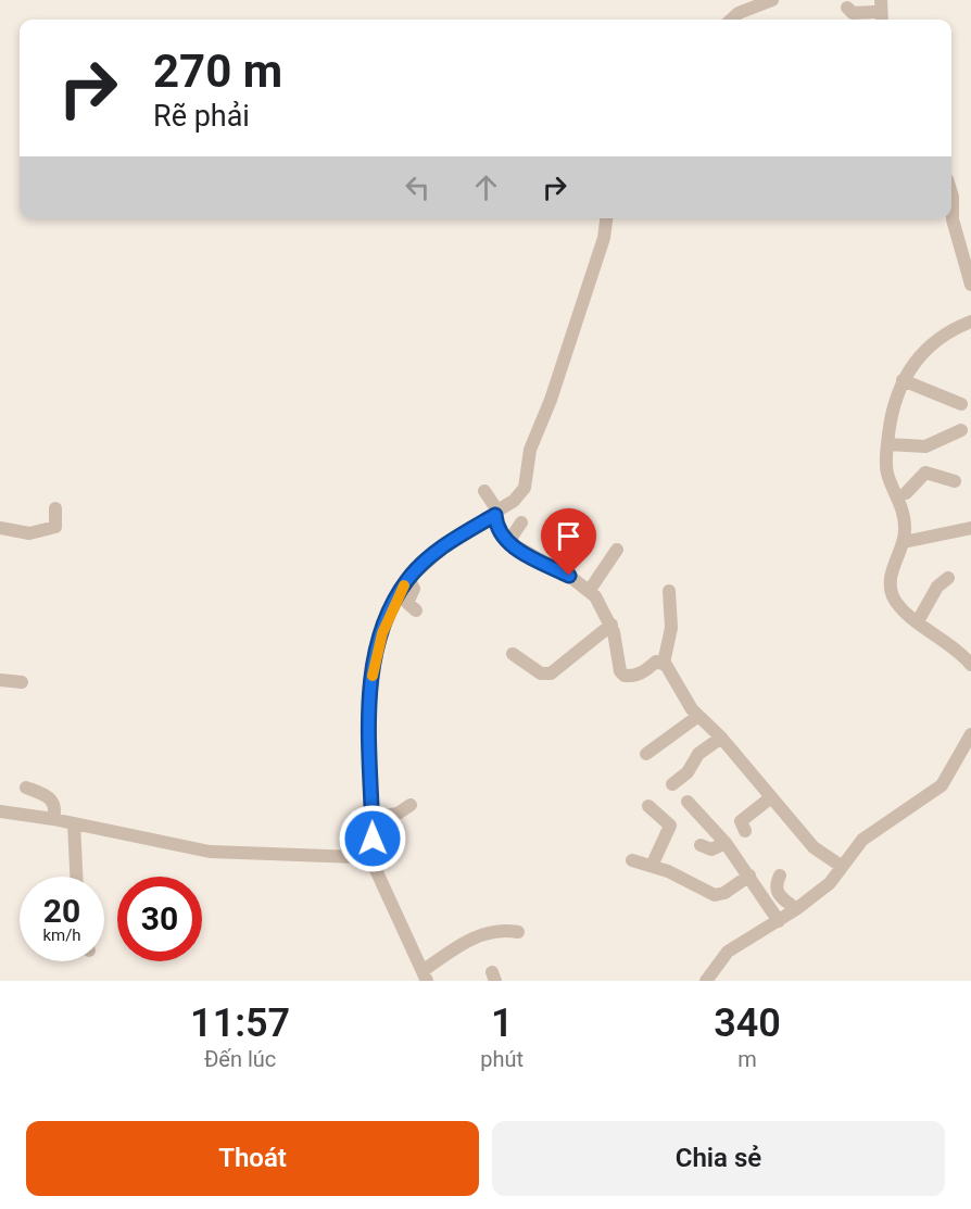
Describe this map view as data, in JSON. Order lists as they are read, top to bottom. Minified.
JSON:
{"page":{"turn":["270 m","Rẽ phải"],"speed":"20 km/h","limit":"30","eta":["11:57","Đến lúc","1","phút","340","m"],"buttons":["Thoát","Chia sẻ"]}}
